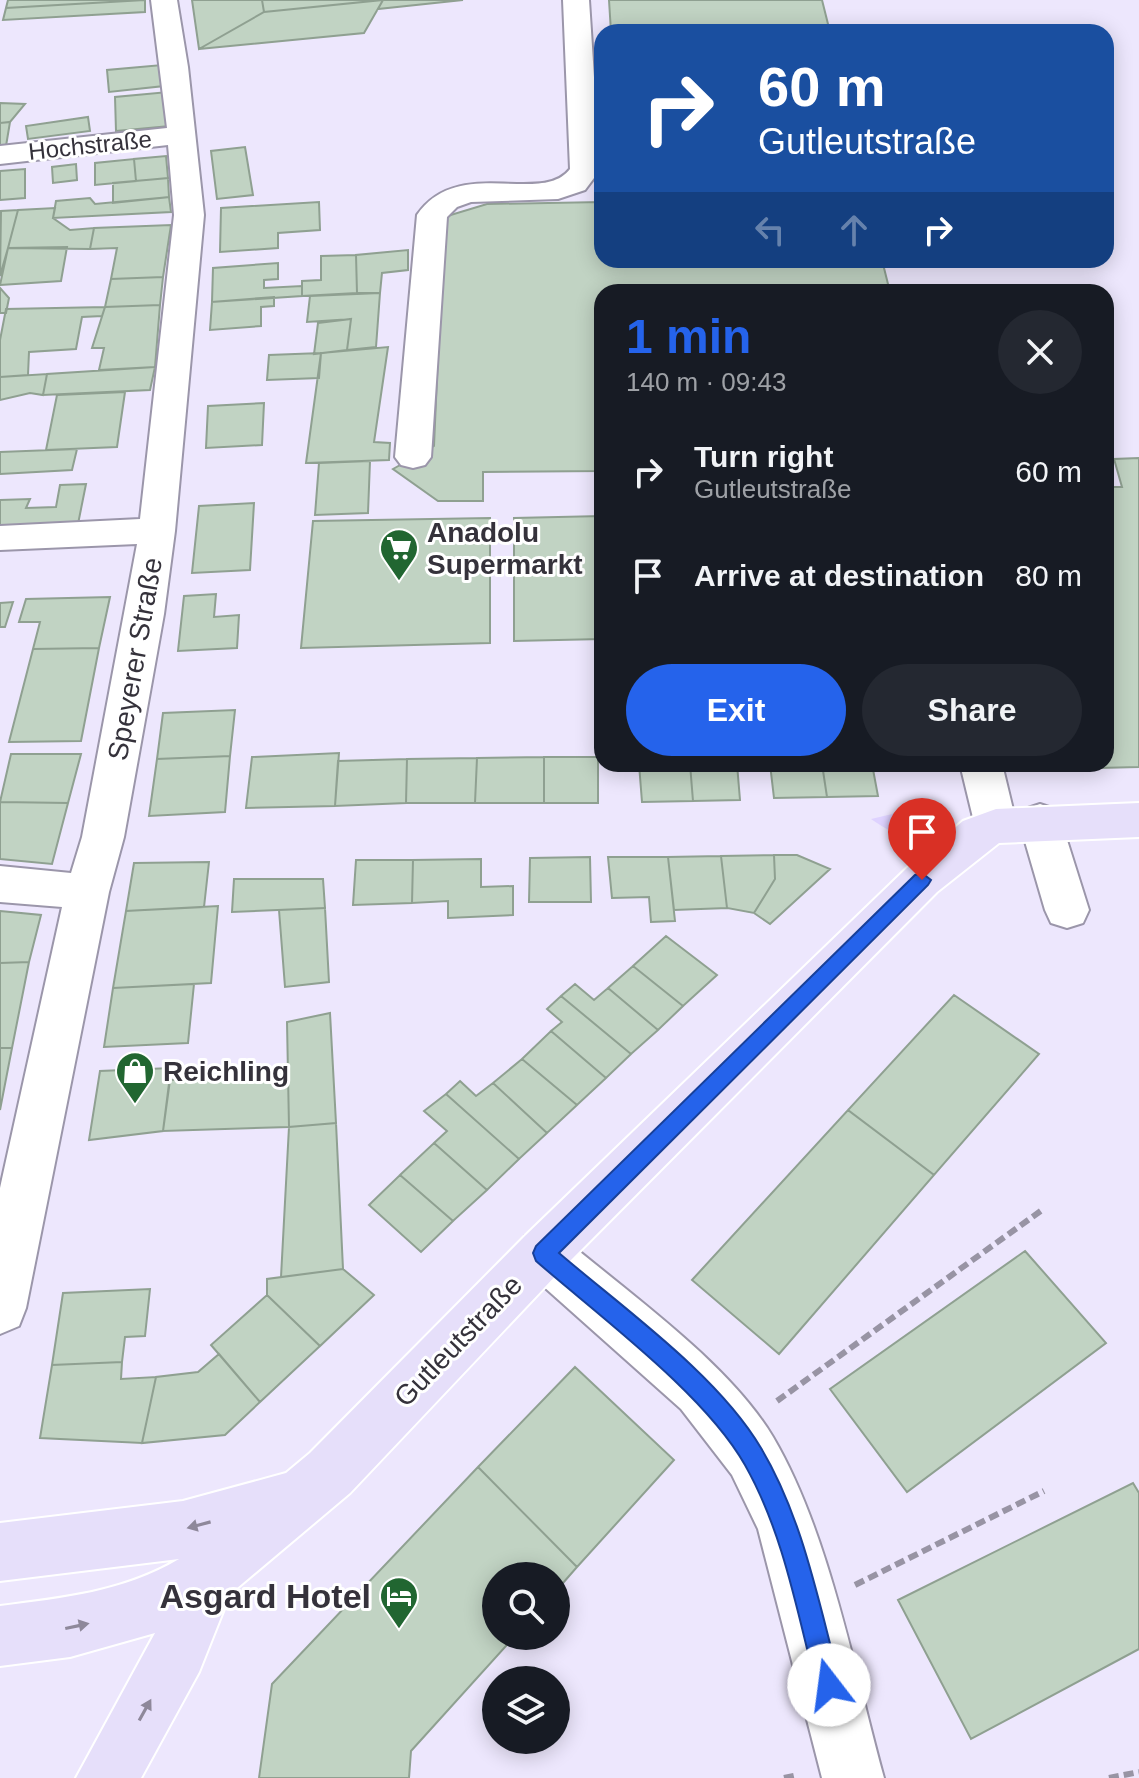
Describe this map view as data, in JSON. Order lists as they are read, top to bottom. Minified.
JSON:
{"streets":{"main road":["Gutleutstraße"],"street":["Hochstraße","Speyerer Straße"]},"crossings":[["Hochstraße","Speyerer Straße"]],"places":{"supermarket":["Anadolu Supermarkt"],"shop":["Reichling"],"hotel":["Asgard Hotel"]},"page":{"turn":["60 m","Gutleutstraße"],"heading":["1 min","140 m · 09:43"],"list":[{"name":"Turn right","note":"Gutleutstraße","value":"60 m"},{"name":"Arrive at destination","value":"80 m"}],"buttons":["Exit","Share"]}}
